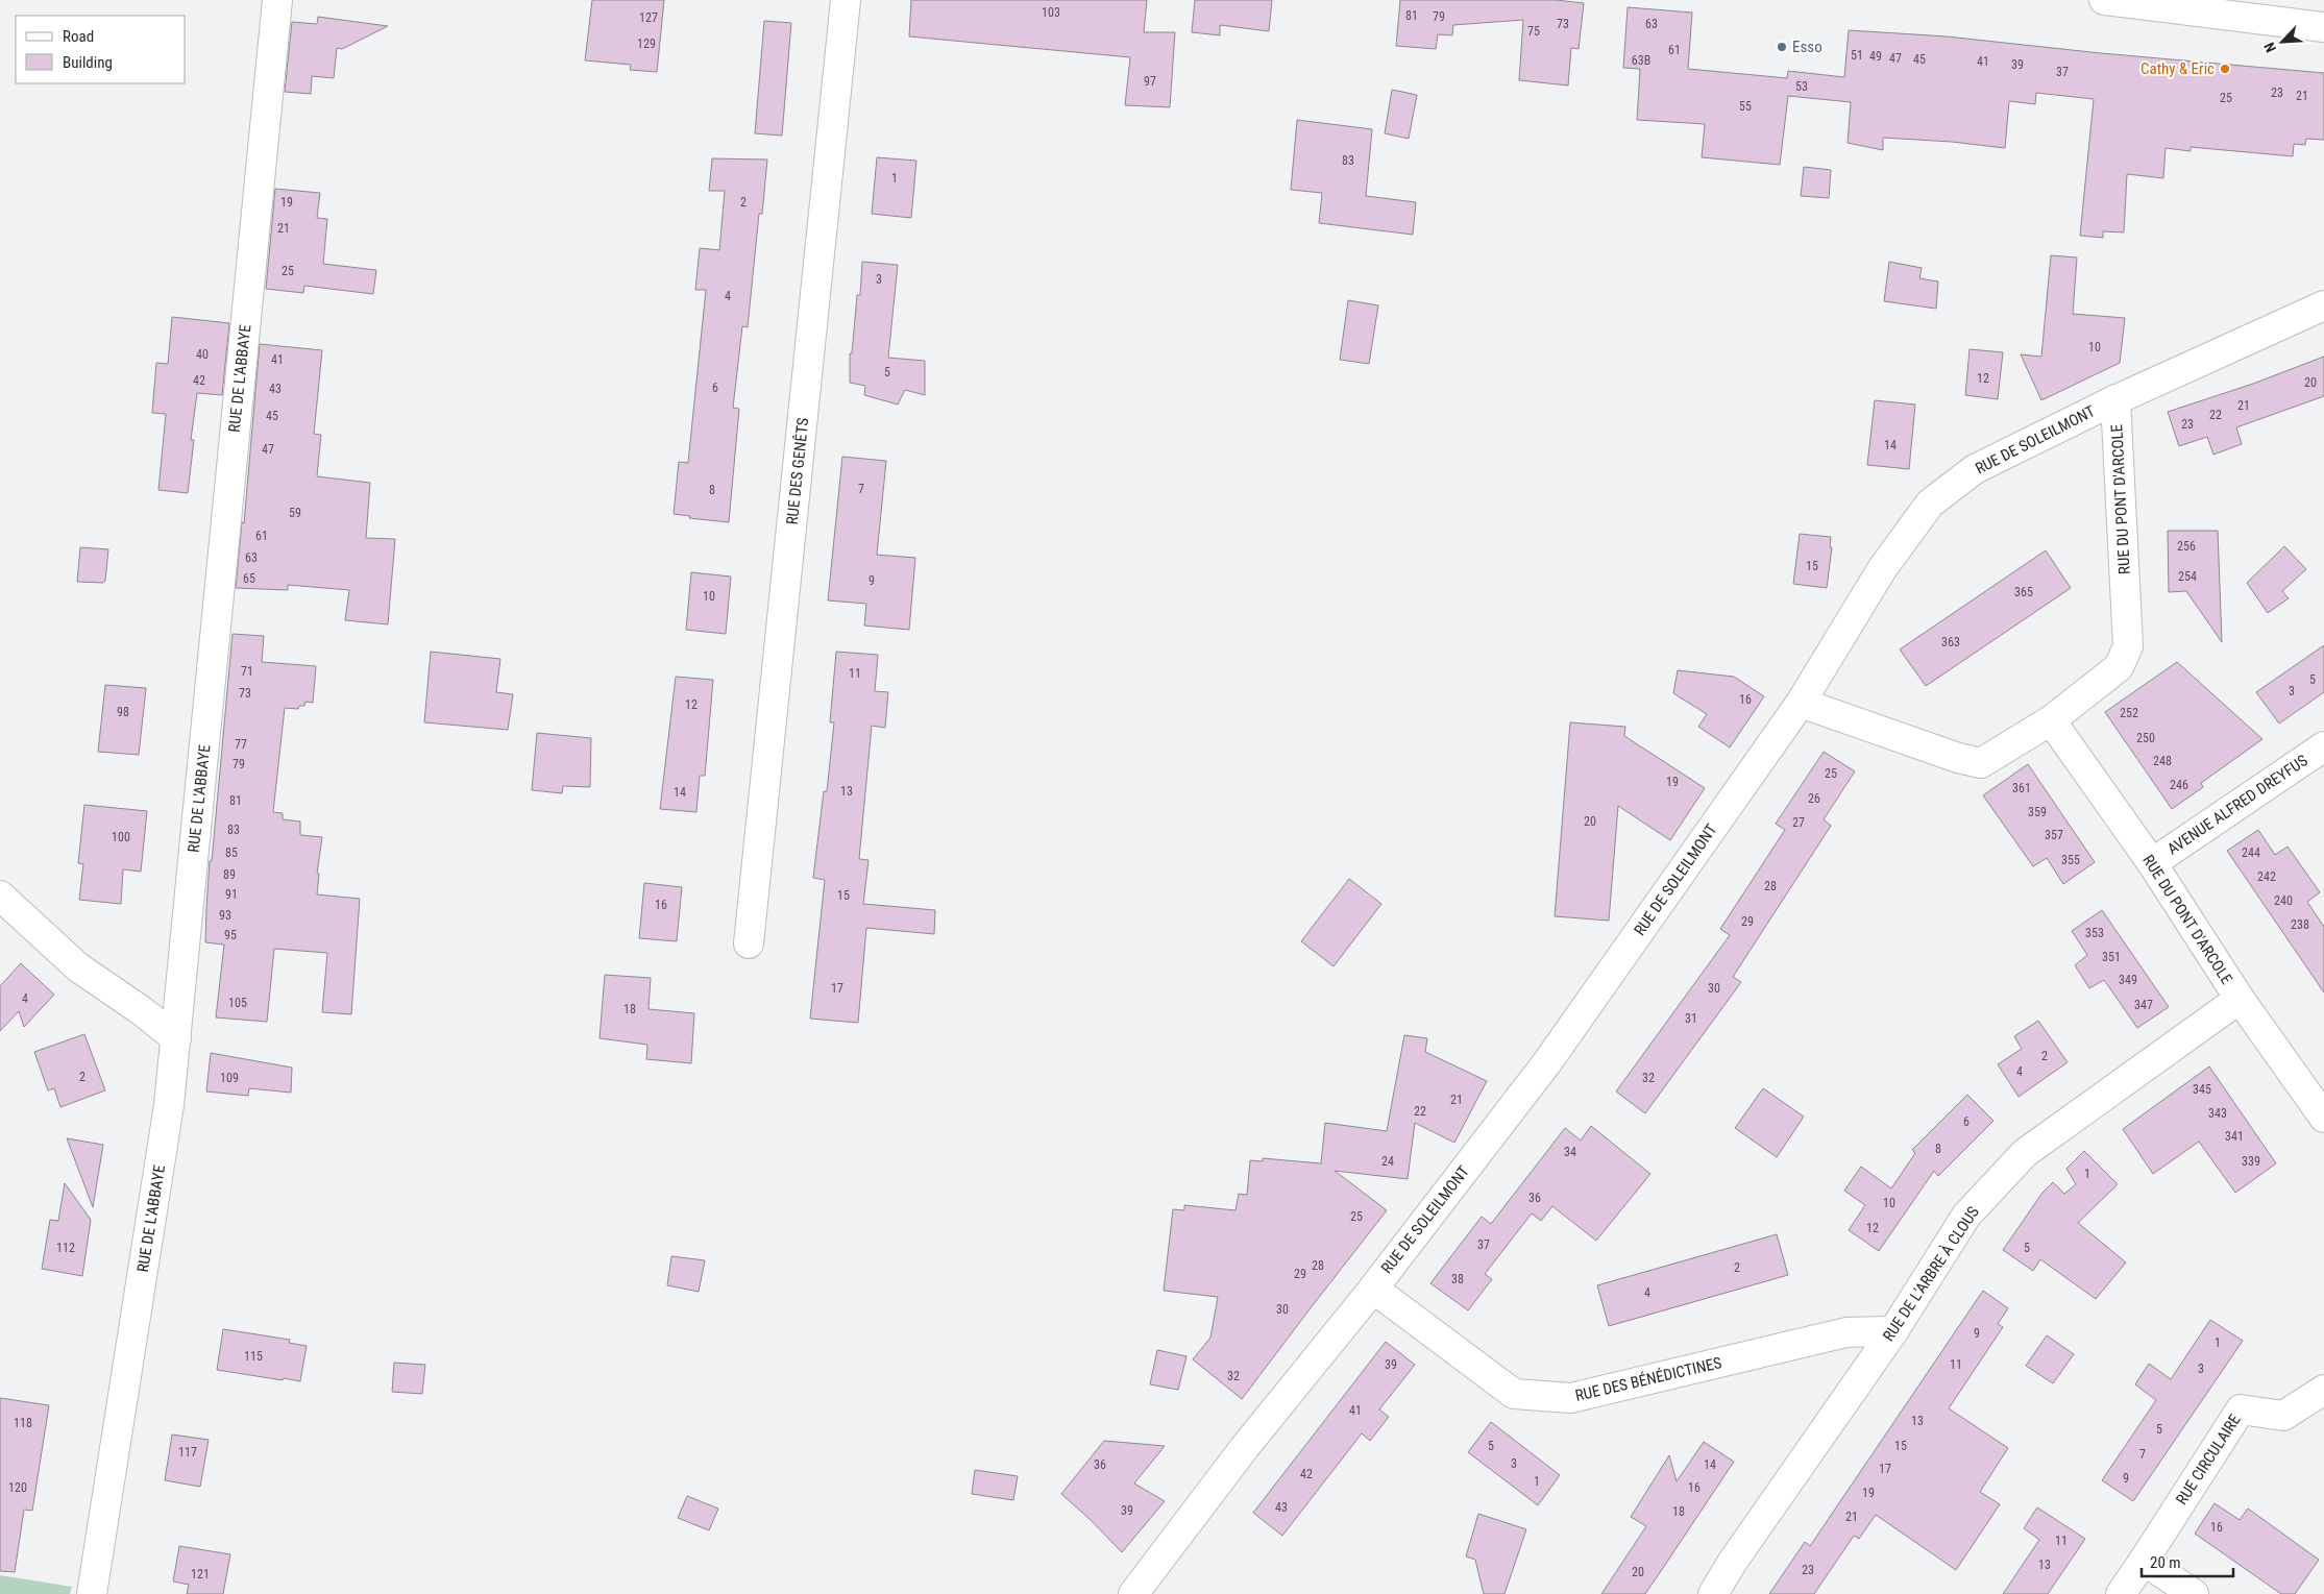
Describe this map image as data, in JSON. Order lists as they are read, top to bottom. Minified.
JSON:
{"streets":{"street":["RUE DE L'ABBAYE","RUE DE SOLEILMONT","RUE DES GENÊTS","RUE DU PONT D'ARCOLE","AVENUE ALFRED DREYFUS","RUE DE L'ARBRE À CLOUS","RUE DES BÉNÉDICTINES","RUE CIRCULAIRE"]},"crossings":[["RUE DE SOLEILMONT","RUE DU PONT D'ARCOLE"],["RUE DE SOLEILMONT","RUE DES BÉNÉDICTINES"],["RUE DU PONT D'ARCOLE","AVENUE ALFRED DREYFUS"],["RUE DU PONT D'ARCOLE","RUE DE L'ARBRE À CLOUS"],["RUE DE L'ARBRE À CLOUS","RUE DES BÉNÉDICTINES"]],"places":["Esso","Cathy & Eric"],"house_numbers":["103","81","79","127","73","63","75","129","61","51","49","47","45","63B","41","39","37","97","53","23","21","25","55","83","1","19","2","21","25","3","4","10","40","41","5","12","42","20","6","43","21","22","45","23","14","47","7","8","59","61","256","63","15","254","65","9","365","10","363","71","11","5","3","73","16","12","98","252","250","77","248","79","25","19","246","361","13","14","26","81","359","20","27","83","357","100","85","244","355","89","242","28","91","15","240","16","93","29","238","353","95","351","349","17","30","4","105","347","18","31","2","4","2","109","32","345","21","22","343","6","341","8","34","24","339","1","36","10","25","12","37","112","5","28","2","29","38","4","30","9","1","115","39","11","3","32","41","13","118","5","5","15","117","7","3","36","14","17","42","9","1","120","16","19","43","39","18","21","16","11","13","23","20","121"],"legend":["Road","Building"],"scale_bar":"20 m","north":"bottom left"}
